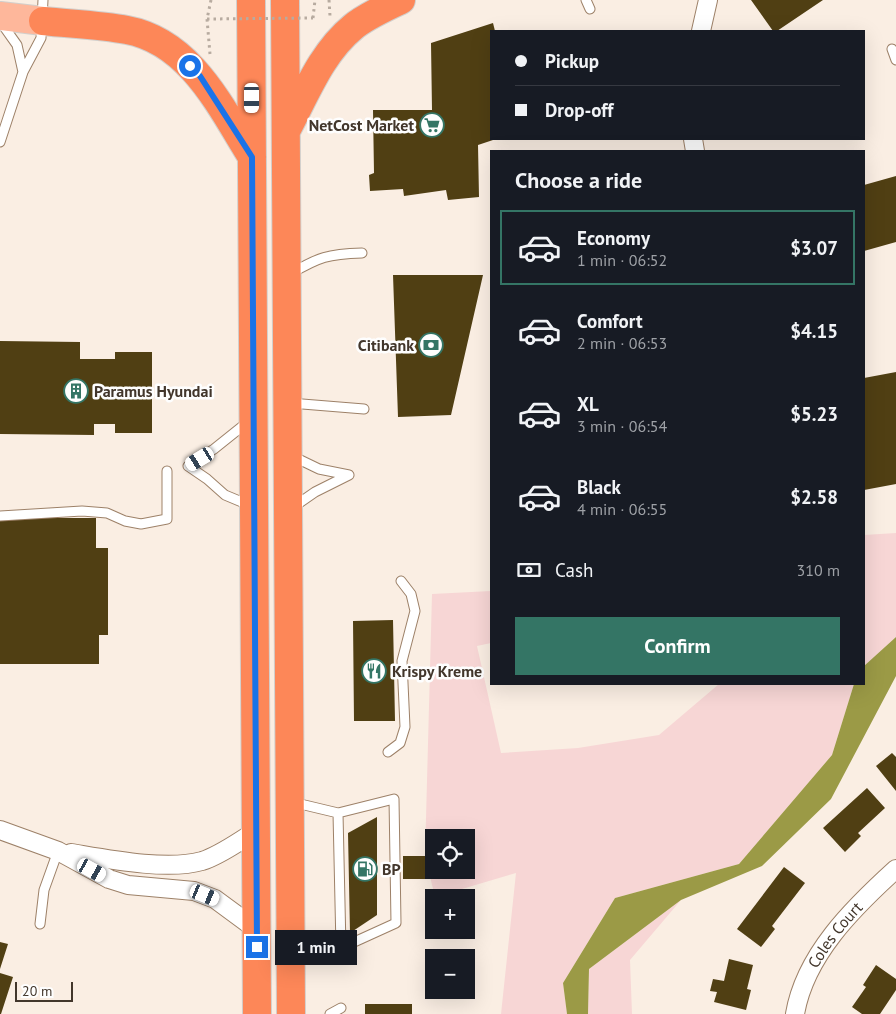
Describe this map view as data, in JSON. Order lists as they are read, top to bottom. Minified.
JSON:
{"streets":{"street":["Coles Court"]},"places":{"supermarket":["NetCost Market"],"bank":["Citibank"],"building":["Paramus Hyundai"],"restaurant":["Krispy Kreme"],"fuel station":["BP"]},"scale_bar":"20 m","page":{"banner":["Pickup","Drop-off"],"heading":"Choose a ride","list":[{"name":"Economy","note":"1 min · 06:52","value":"$3.07"},{"name":"Comfort","note":"2 min · 06:53","value":"$4.15"},{"name":"XL","note":"3 min · 06:54","value":"$5.23"},{"name":"Black","note":"4 min · 06:55","value":"$2.58"}],"pay":["Cash","310 m"],"buttons":"Confirm","map_buttons":["+","−"],"bubble":"1 min","scale":"20 m"}}
